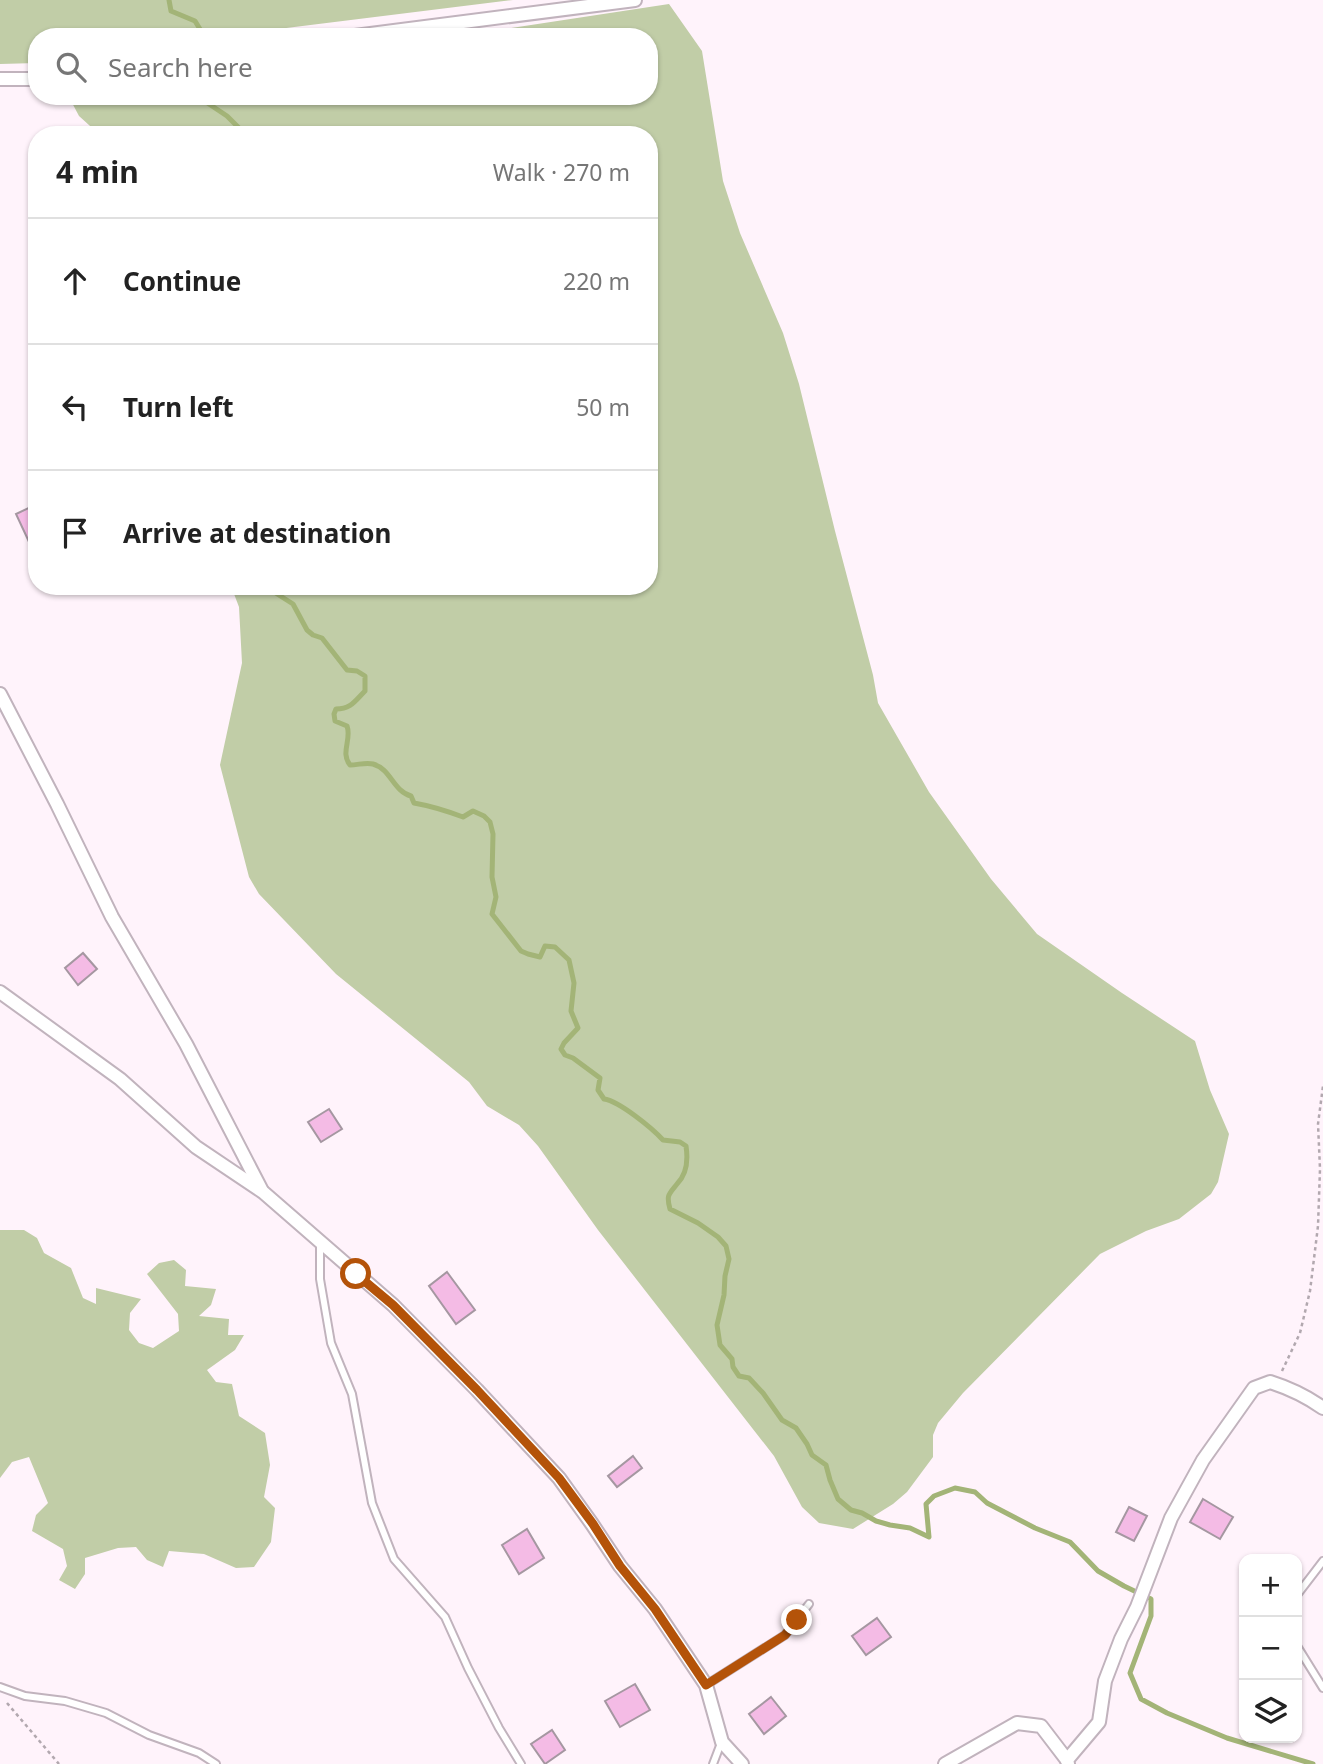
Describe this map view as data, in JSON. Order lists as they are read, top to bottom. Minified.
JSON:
{"page":{"search":"Search here","heading":["4 min","Walk · 270 m"],"list":[["Continue","220 m"],["Turn left","50 m"],"Arrive at destination"],"map_buttons":["+","−"]}}
